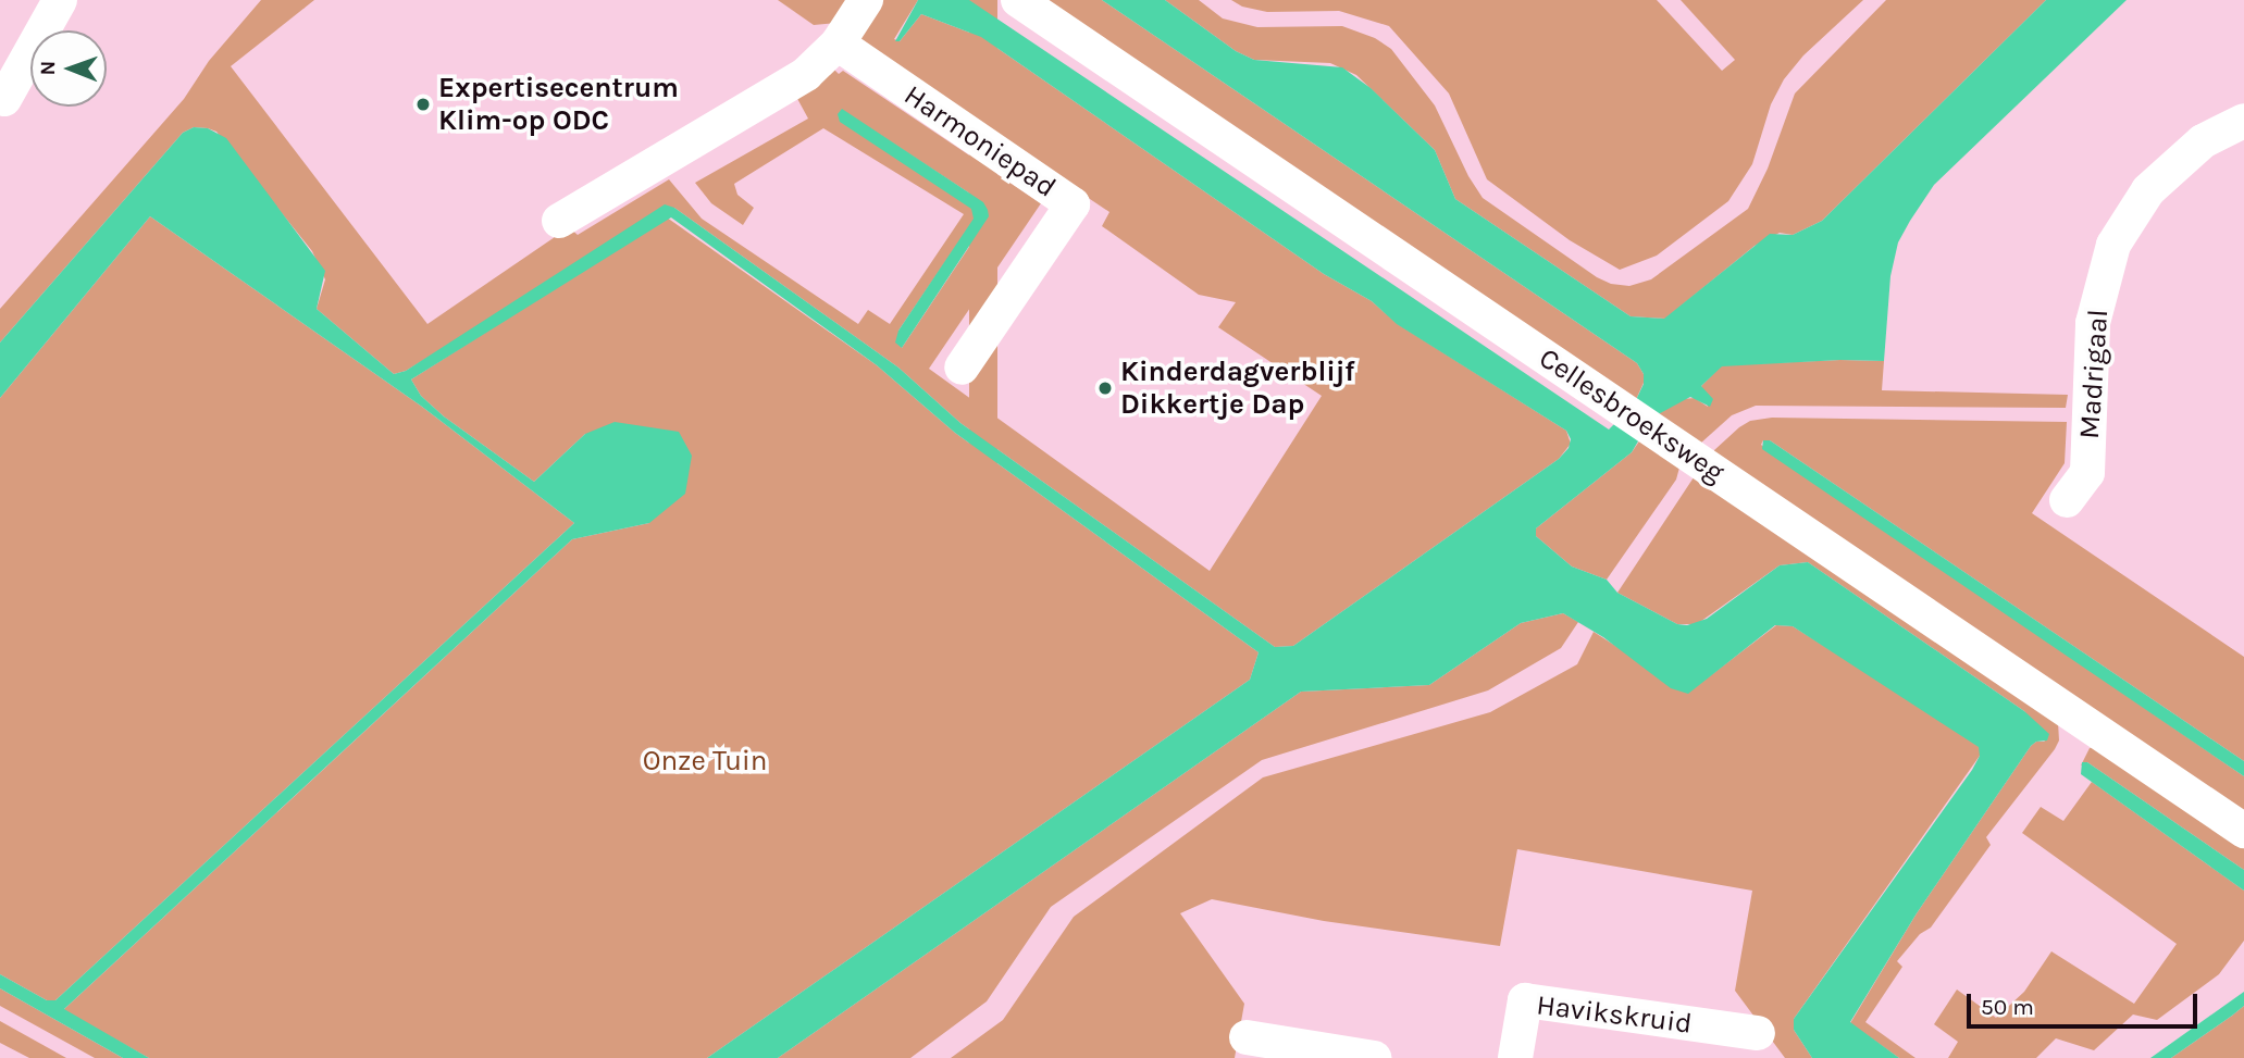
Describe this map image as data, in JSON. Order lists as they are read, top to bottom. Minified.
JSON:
{"streets":{"street":["Harmoniepad","Madrigaal","Cellesbroeksweg","Havikskruid"]},"parks":["Onze Tuin"],"places":["Expertisecentrum Klim-op ODC","Kinderdagverblijf Dikkertje Dap"],"scale_bar":"50 m","north":"left"}
